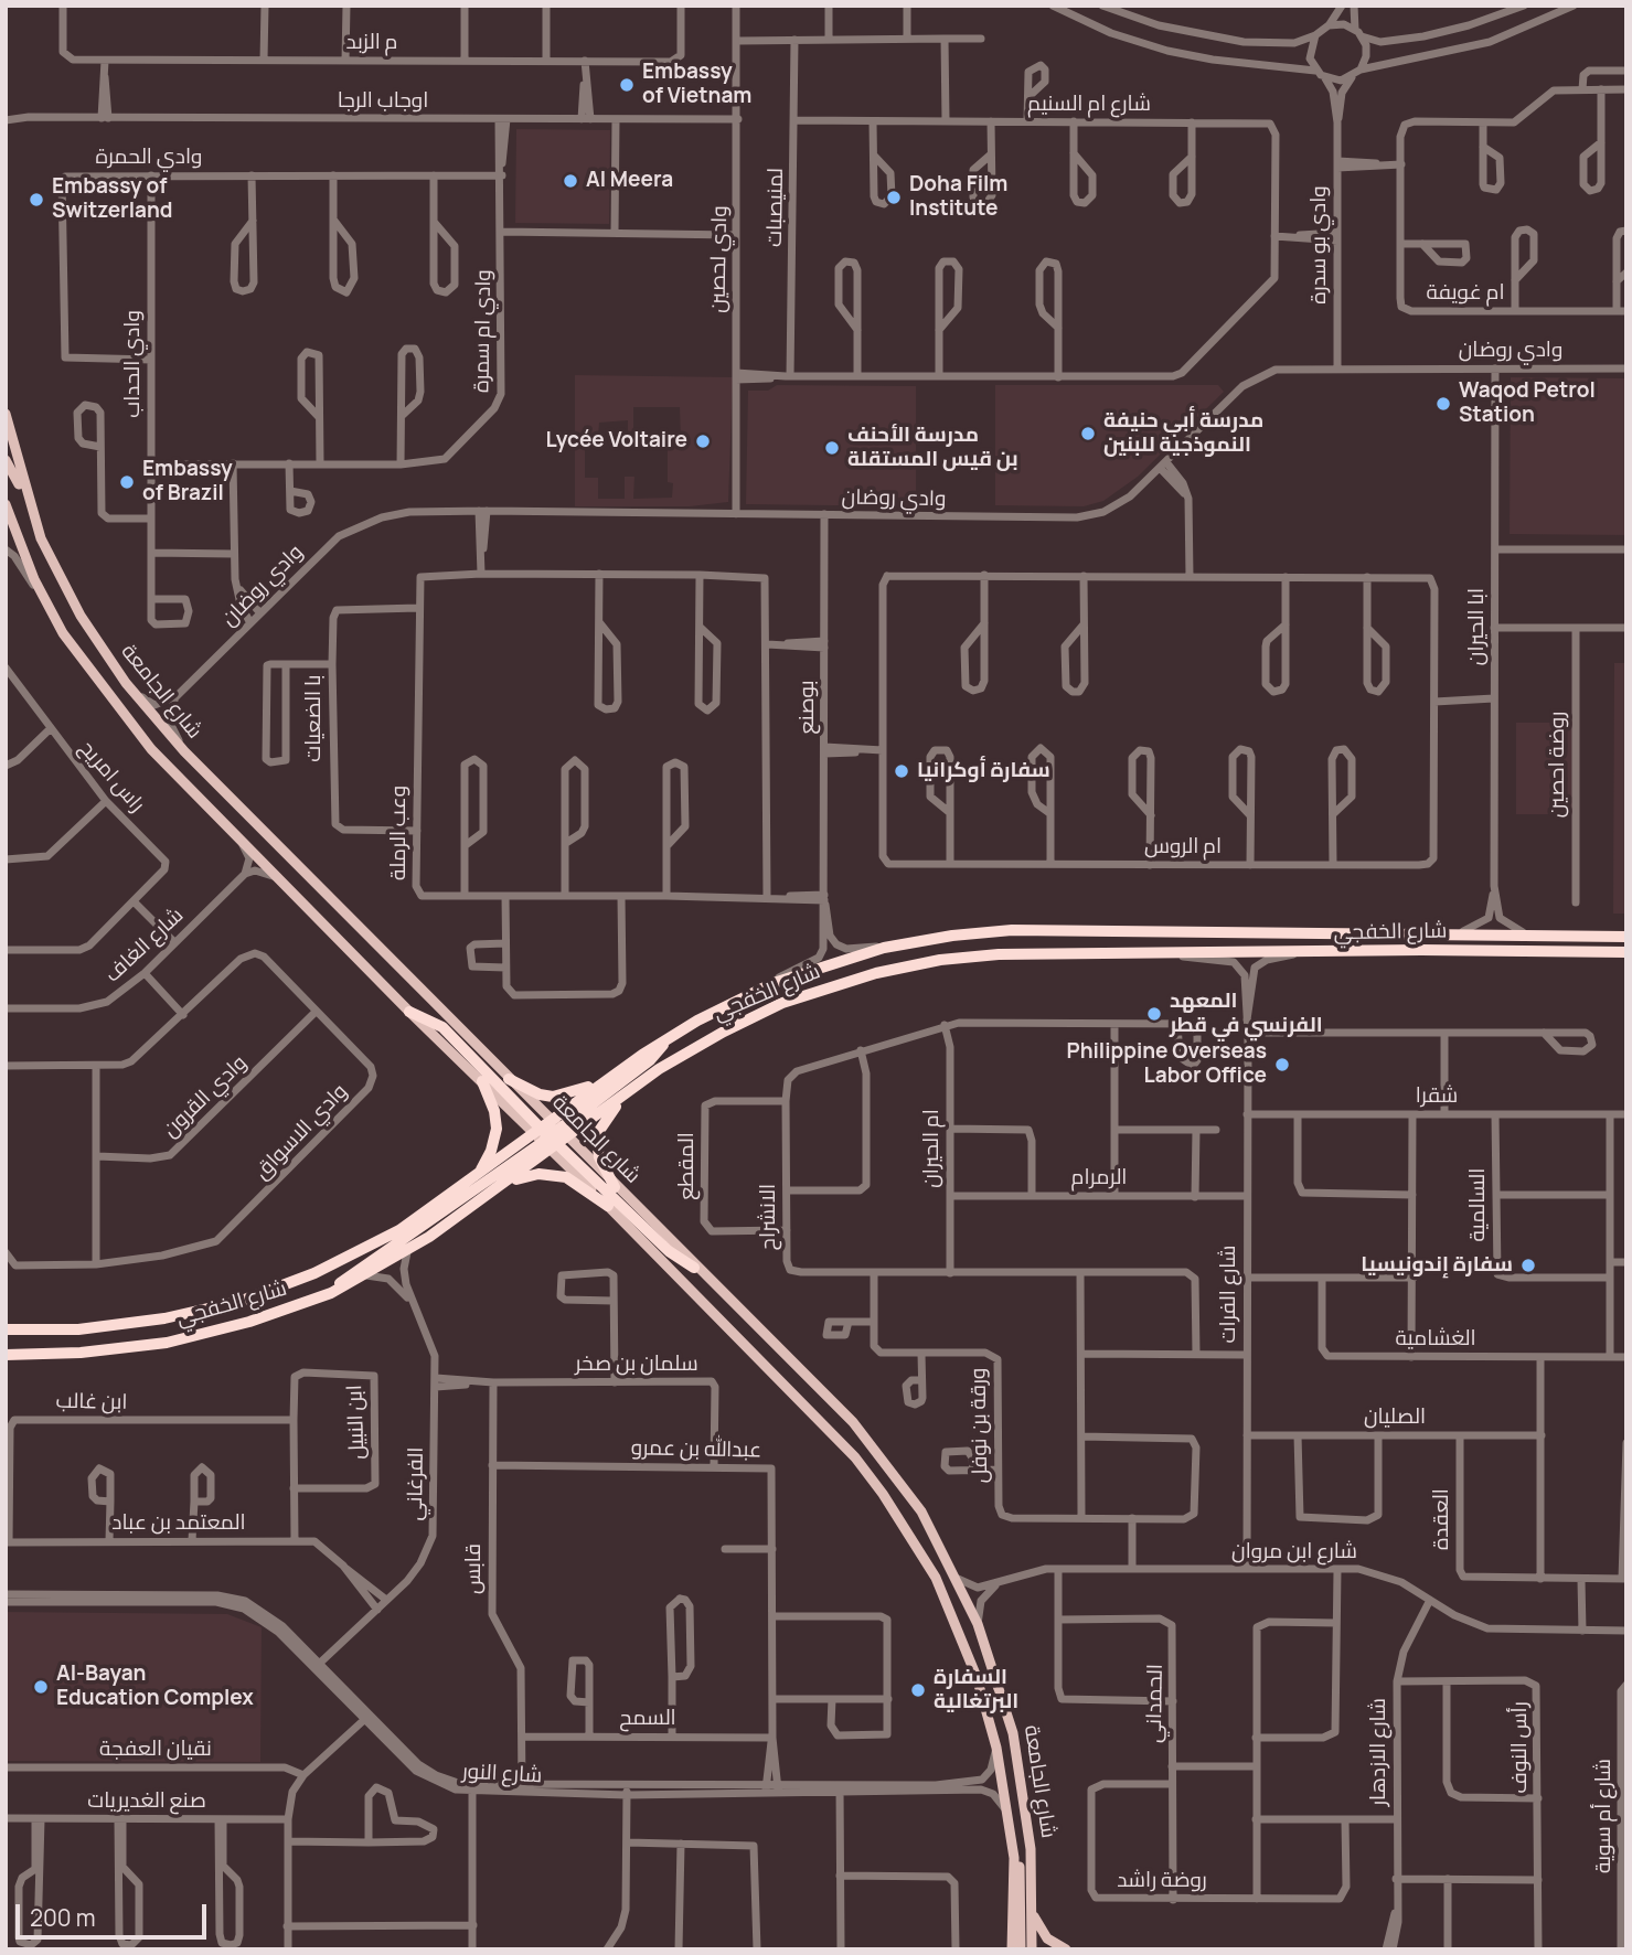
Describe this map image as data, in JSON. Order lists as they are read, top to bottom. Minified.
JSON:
{"streets":{"highway":["شارع الخفجي"],"main road":["شارع الجامعة"],"street":["م الزبد","اوجاب الرجا","شارع ام السنيم","وادي الحمرة","لمنيصبات","وادي بو سدرة","وادي لحصين","ام غويفة","وادي ام سمرة","وادي روضان","وادي الحداب","ابا الحيران","بوصنع","با الضعيات","روضة احصين","راس امريح","وعب الرملة","ام الروس","شارع الغاف","وادي القرون","شقرا","وادي الاسواق","ام الحيران","المقطع","الرمرام","السالمية","الانشراح","شارع الفرات","الغشامية","سلمان بن صخر","ابن غالب","الصليان","ابن النبيل","ورقة بن نوفل","عبدالله بن عمرو","الفرغاني","العقدة","المعتمد بن عباد","شارع ابن مروان","قابس","الحمداني","السمح","رأس النوف","نقيان العفجة","شارع الازدهار","شارع النور","صنع الغديريات","شارع أم سوية","روضة راشد"]},"crossings":[["اوجاب الرجا","وادي لحصين"],["اوجاب الرجا","وادي ام سمرة"],["شارع ام السنيم","لمنيصبات"],["شارع ام السنيم","وادي لحصين"],["وادي الحمرة","وادي ام سمرة"],["وادي الحمرة","وادي الحداب"],["وادي بو سدرة","وادي روضان"],["وادي لحصين","وادي روضان"],["وادي ام سمرة","وادي الحداب"],["وادي روضان","ابا الحيران"],["وادي روضان","بوصنع"],["ابا الحيران","شارع الخفجي"],["شارع الجامعة","شارع الخفجي"],["شارع الجامعة","شارع النور"],["بوصنع","وعب الرملة"],["بوصنع","شارع الخفجي"],["با الضعيات","وعب الرملة"],["شارع الخفجي","شارع الفرات"],["شارع الخفجي","الفرغاني"],["وادي القرون","وادي الاسواق"],["شقرا","السالمية"],["شقرا","شارع الفرات"],["ام الحيران","الرمرام"],["ام الحيران","الانشراح"],["المقطع","الانشراح"],["الرمرام","شارع الفرات"],["الانشراح","ورقة بن نوفل"],["شارع الفرات","الصليان"],["شارع الفرات","شارع ابن مروان"],["سلمان بن صخر","عبدالله بن عمرو"],["سلمان بن صخر","الفرغاني"],["سلمان بن صخر","قابس"],["ابن غالب","ابن النبيل"],["ابن غالب","المعتمد بن عباد"],["الصليان","العقدة"],["ابن النبيل","المعتمد بن عباد"],["عبدالله بن عمرو","قابس"],["عبدالله بن عمرو","السمح"],["عبدالله بن عمرو","شارع النور"],["الفرغاني","المعتمد بن عباد"],["الفرغاني","شارع النور"],["شارع ابن مروان","شارع الازدهار"],["قابس","السمح"],["قابس","شارع النور"],["الحمداني","روضة راشد"],["رأس النوف","شارع الازدهار"]],"places":["Embassy of Vietnam","Al Meera","Doha Film Institute","Embassy of Switzerland","Waqod Petrol Station","مدرسة أبي حنيفة النموذجية للبنين","Lycée Voltaire","مدرسة الأحنف بن قيس المستقلة","Embassy of Brazil","سفارة أوكرانيا","المعهد الفرنسي في قطر","Philippine Overseas Labor Office","سفارة إندونيسيا","Al-Bayan Education Complex","السفارة البرتغالية"],"scale_bar":"200 m"}
